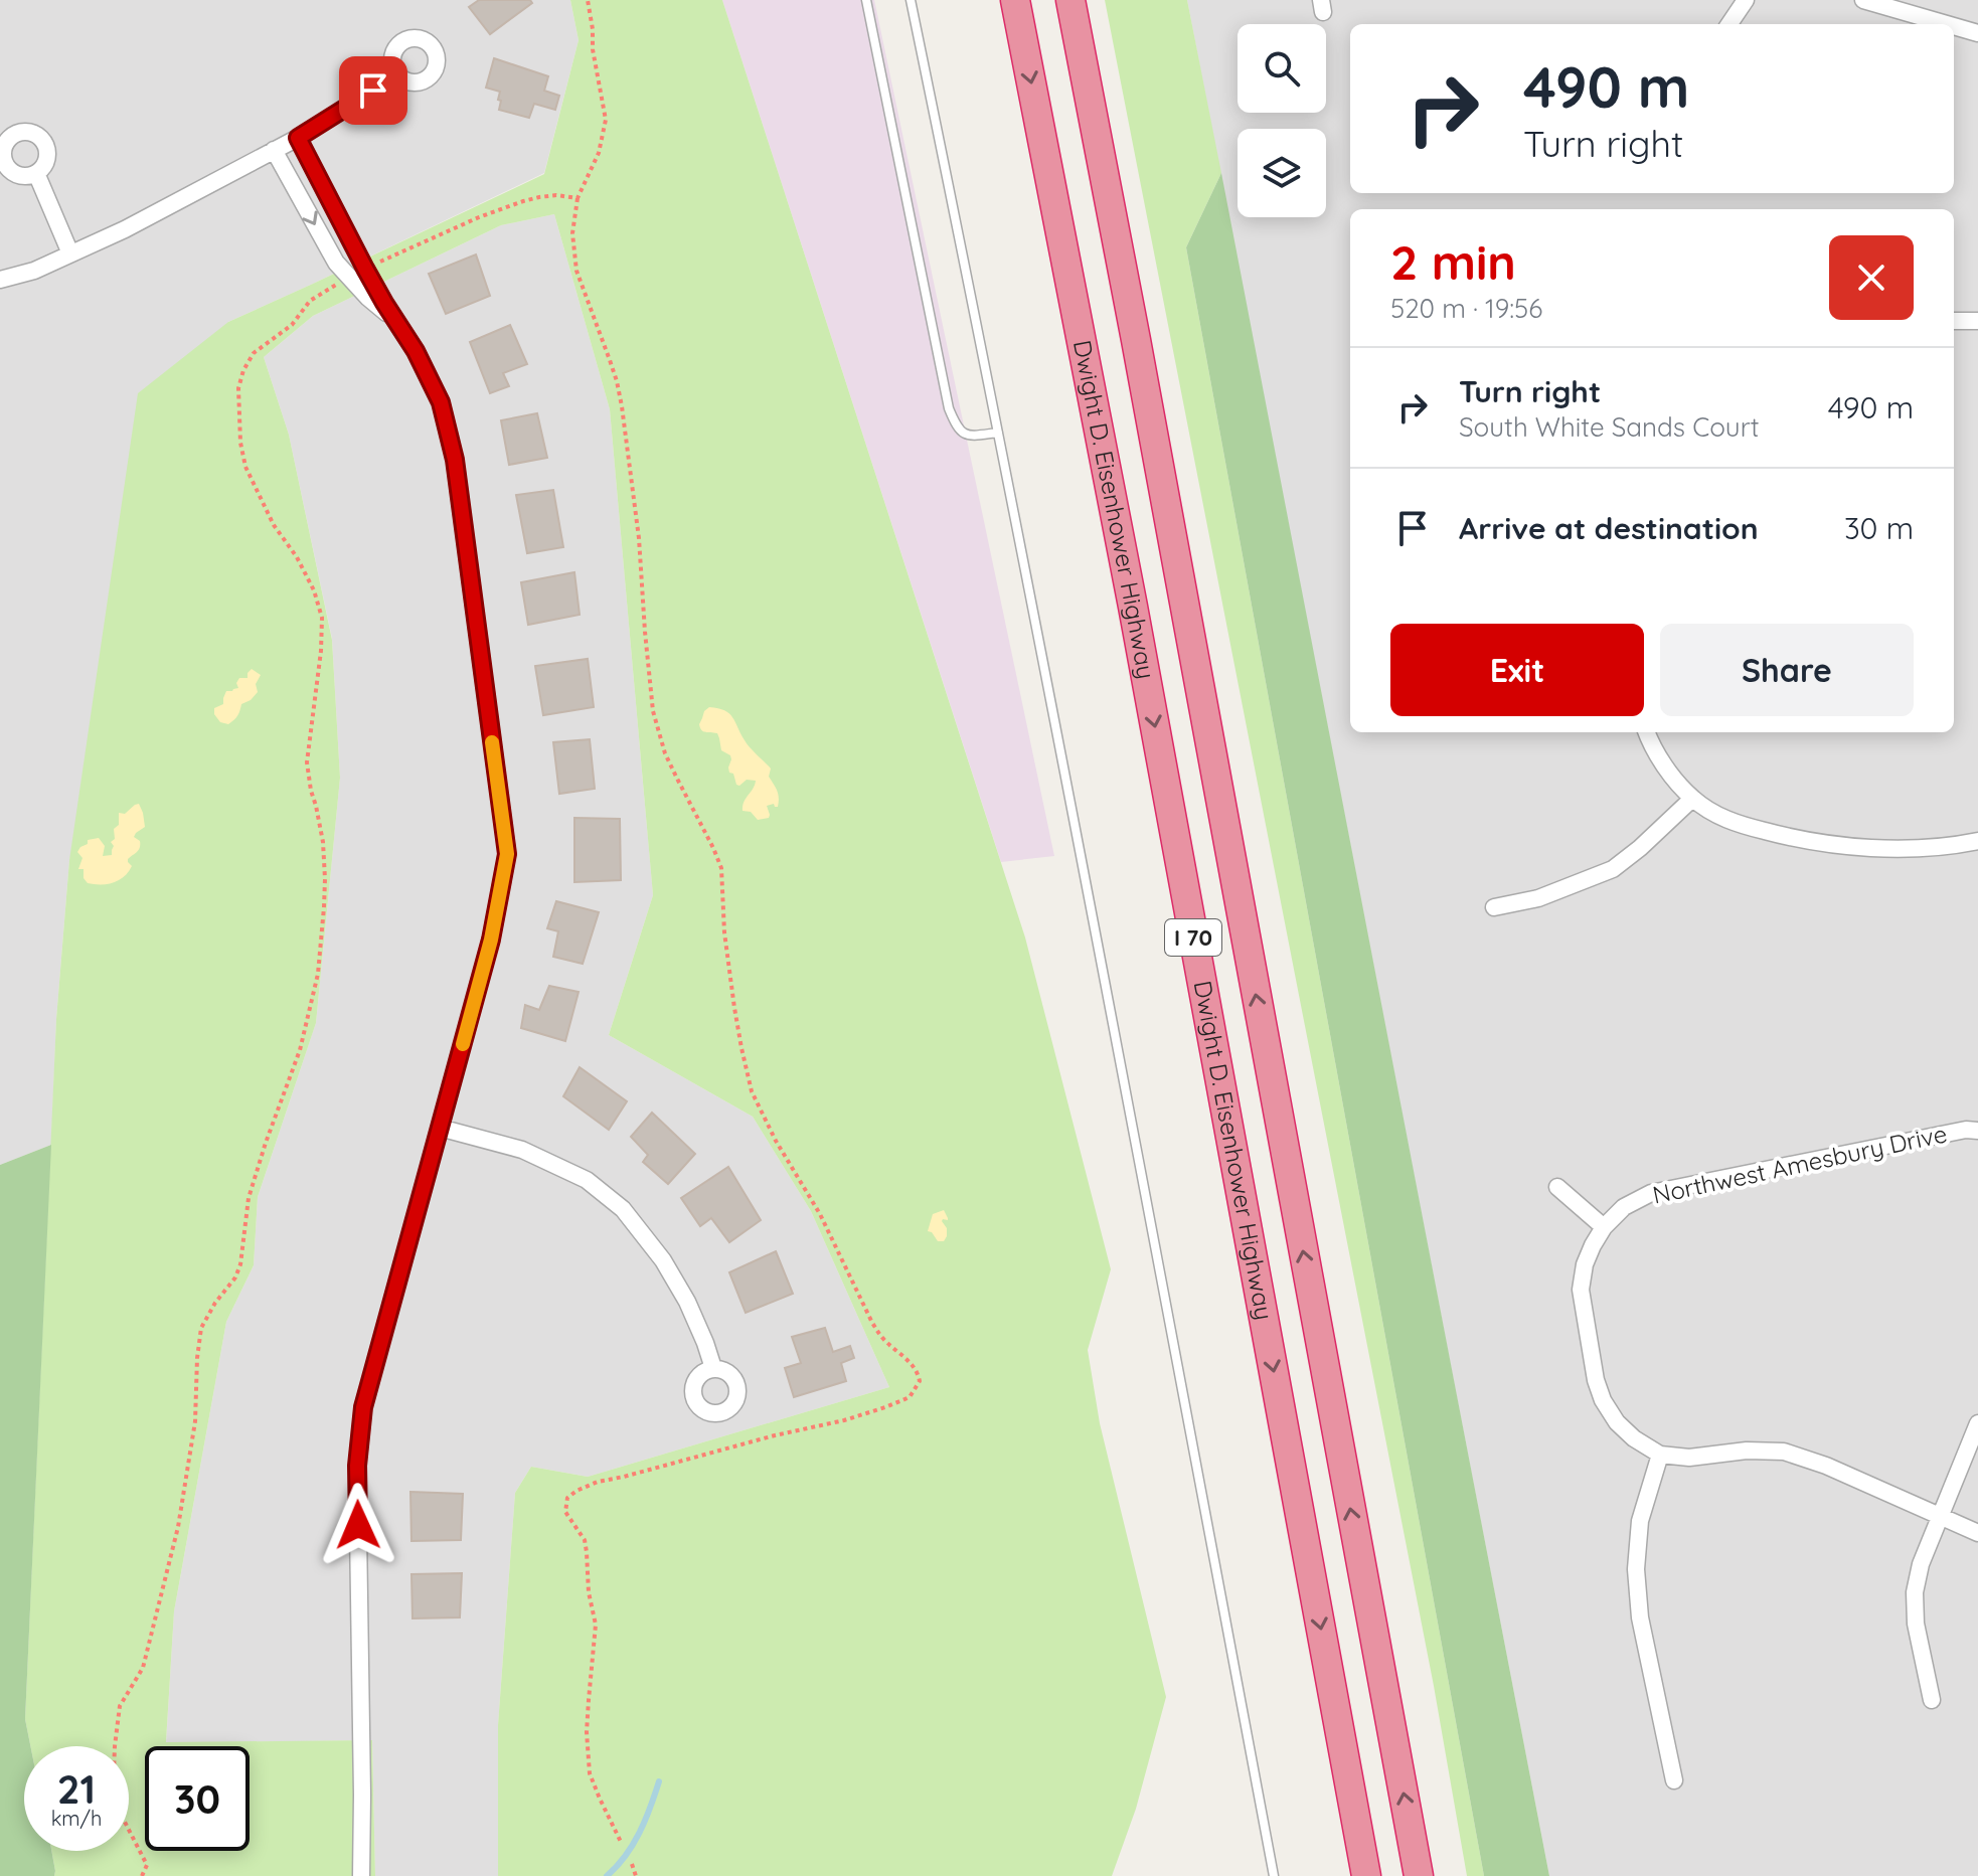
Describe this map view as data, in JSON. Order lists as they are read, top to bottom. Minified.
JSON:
{"streets":{"highway":["Dwight D. Eisenhower Highway","I 70"],"street":["Northwest Amesbury Drive"]},"page":{"turn":["490 m","Turn right"],"heading":["2 min","520 m · 19:56"],"list":[{"name":"Turn right","note":"South White Sands Court","value":"490 m"},{"name":"Arrive at destination","value":"30 m"}],"buttons":["Exit","Share"],"speed":"21 km/h","limit":"30"}}
